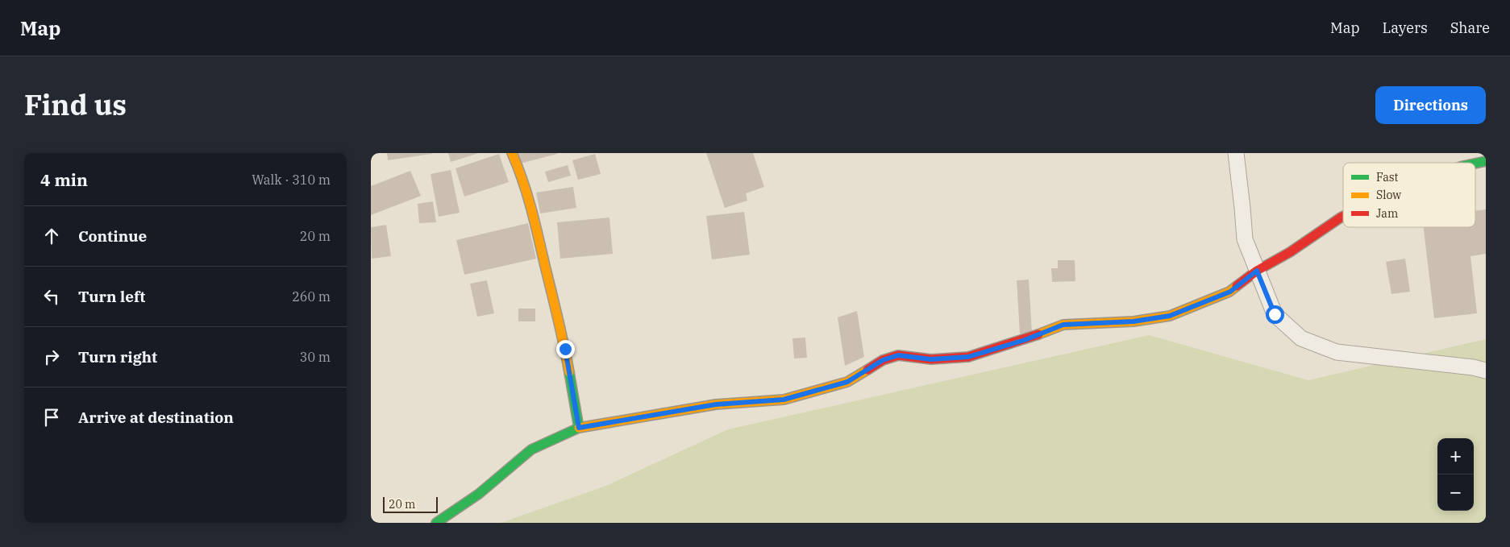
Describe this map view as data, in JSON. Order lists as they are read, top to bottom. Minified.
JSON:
{"legend":["Fast","Slow","Jam"],"scale_bar":"20 m","page":{"header":"Map","nav":["Map","Layers","Share"],"title":"Find us","buttons":"Directions","heading":["4 min","Walk · 310 m"],"list":[["Continue","20 m"],["Turn left","260 m"],["Turn right","30 m"],"Arrive at destination"],"map_buttons":["+","−"],"scale":"20 m"}}
